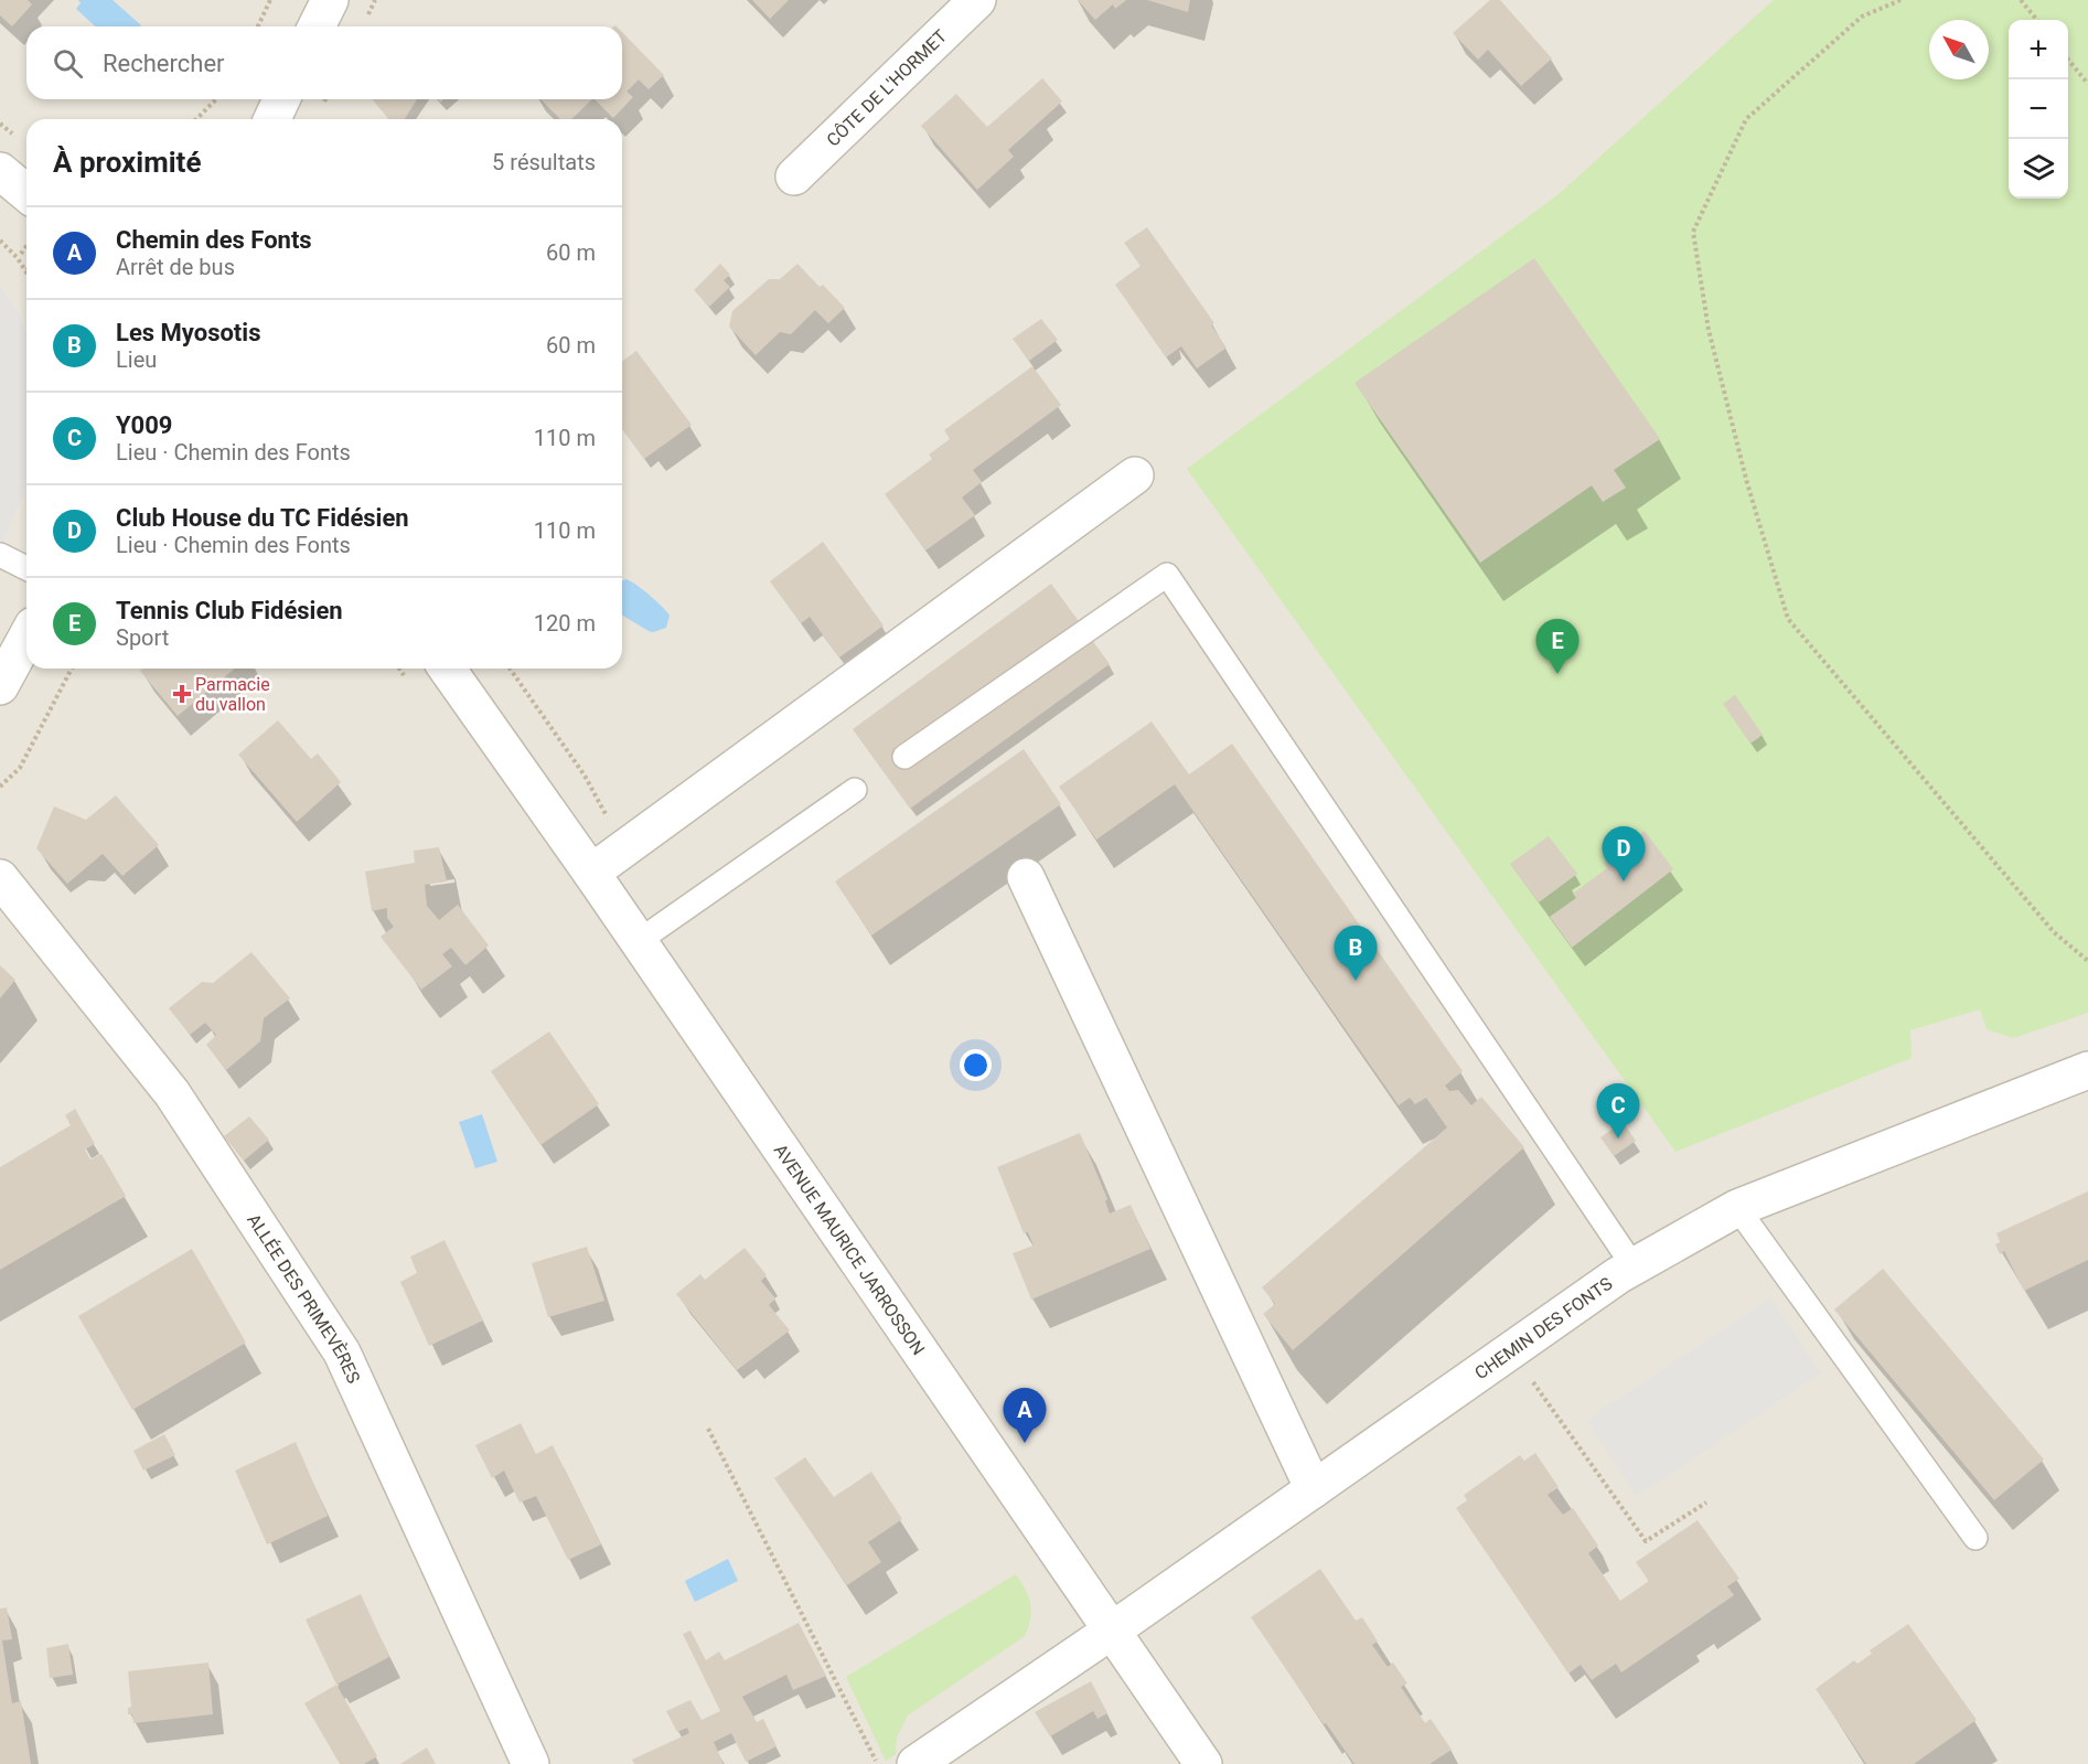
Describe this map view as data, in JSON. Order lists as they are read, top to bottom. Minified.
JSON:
{"streets":{"street":["CÔTE DE L'HORMET","AVENUE MAURICE JARROSSON","ALLÉE DES PRIMEVÈRES","CHEMIN DES FONTS"]},"crossings":[["AVENUE MAURICE JARROSSON","CHEMIN DES FONTS"]],"places":{"health":["Parmacie du vallon"]},"north":"top left","page":{"map_buttons":["+","−"],"search":"Rechercher","heading":["À proximité","5 résultats"],"list":[{"mark":"A","name":"Chemin des Fonts","note":"Arrêt de bus","value":"60 m"},{"mark":"B","name":"Les Myosotis","note":"Lieu","value":"60 m"},{"mark":"C","name":"Y009","note":"Lieu · Chemin des Fonts","value":"110 m"},{"mark":"D","name":"Club House du TC Fidésien","note":"Lieu · Chemin des Fonts","value":"110 m"},{"mark":"E","name":"Tennis Club Fidésien","note":"Sport","value":"120 m"}],"pins":["E","D","B","C","A"]}}
